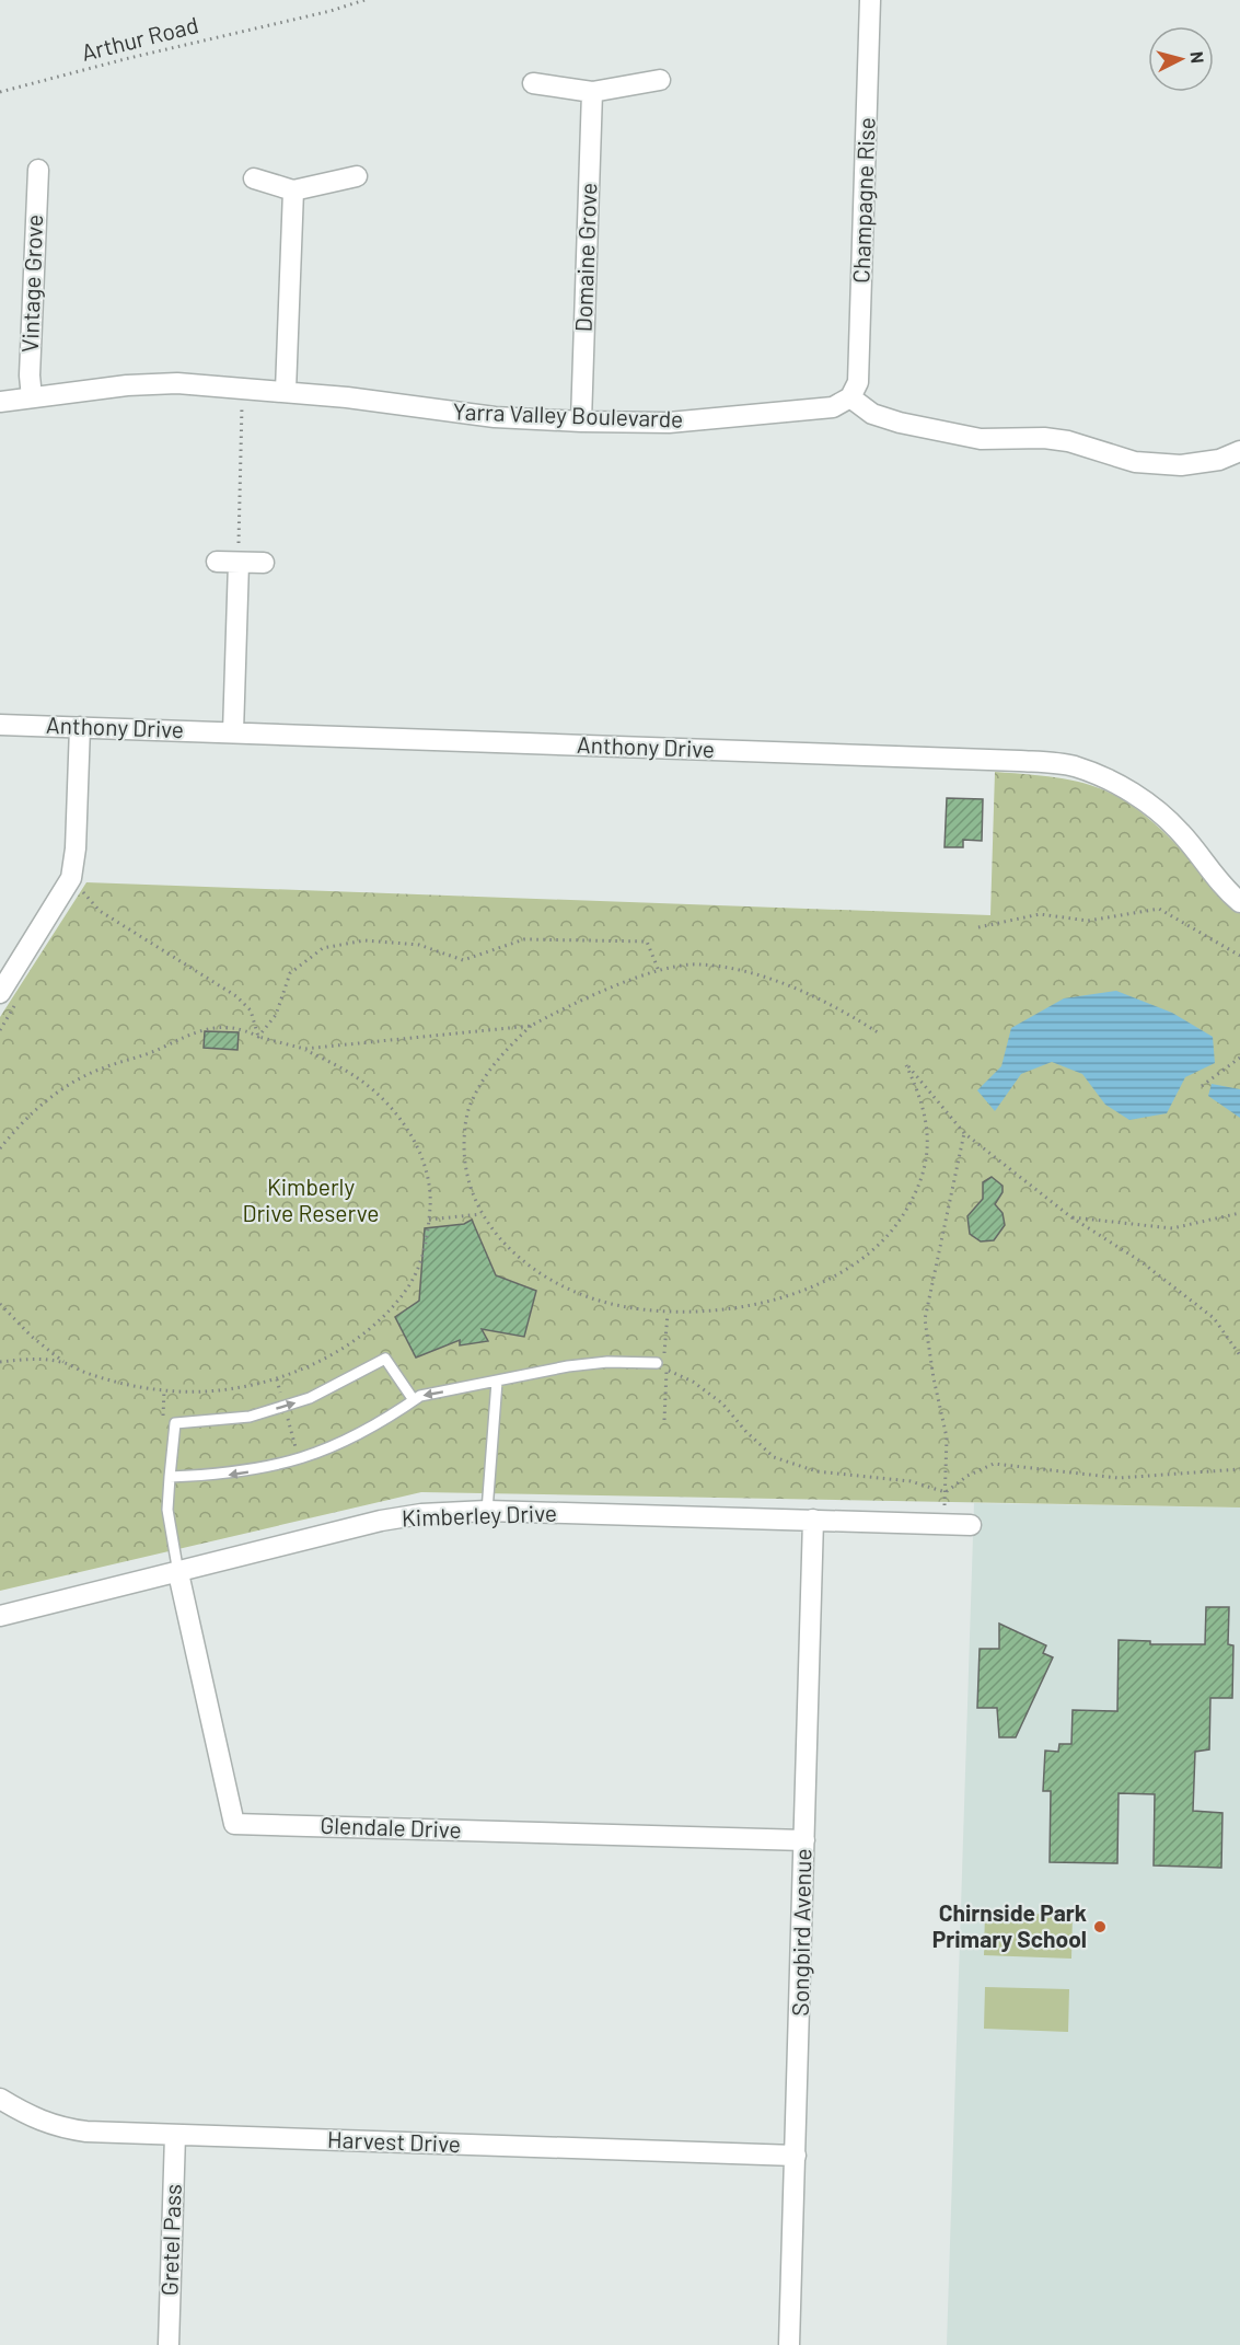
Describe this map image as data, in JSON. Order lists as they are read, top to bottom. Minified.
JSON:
{"streets":{"street":["Champagne Rise","Domaine Grove","Vintage Grove","Yarra Valley Boulevarde","Anthony Drive","Kimberley Drive","Glendale Drive","Songbird Avenue","Harvest Drive","Gretel Pass"],"path":["Arthur Road"]},"crossings":[["Champagne Rise","Yarra Valley Boulevarde"],["Domaine Grove","Yarra Valley Boulevarde"],["Vintage Grove","Yarra Valley Boulevarde"],["Kimberley Drive","Glendale Drive"],["Kimberley Drive","Songbird Avenue"],["Glendale Drive","Songbird Avenue"],["Songbird Avenue","Harvest Drive"],["Harvest Drive","Gretel Pass"]],"parks":["Kimberly Drive Reserve"],"places":["Chirnside Park Primary School"],"north":"right"}
